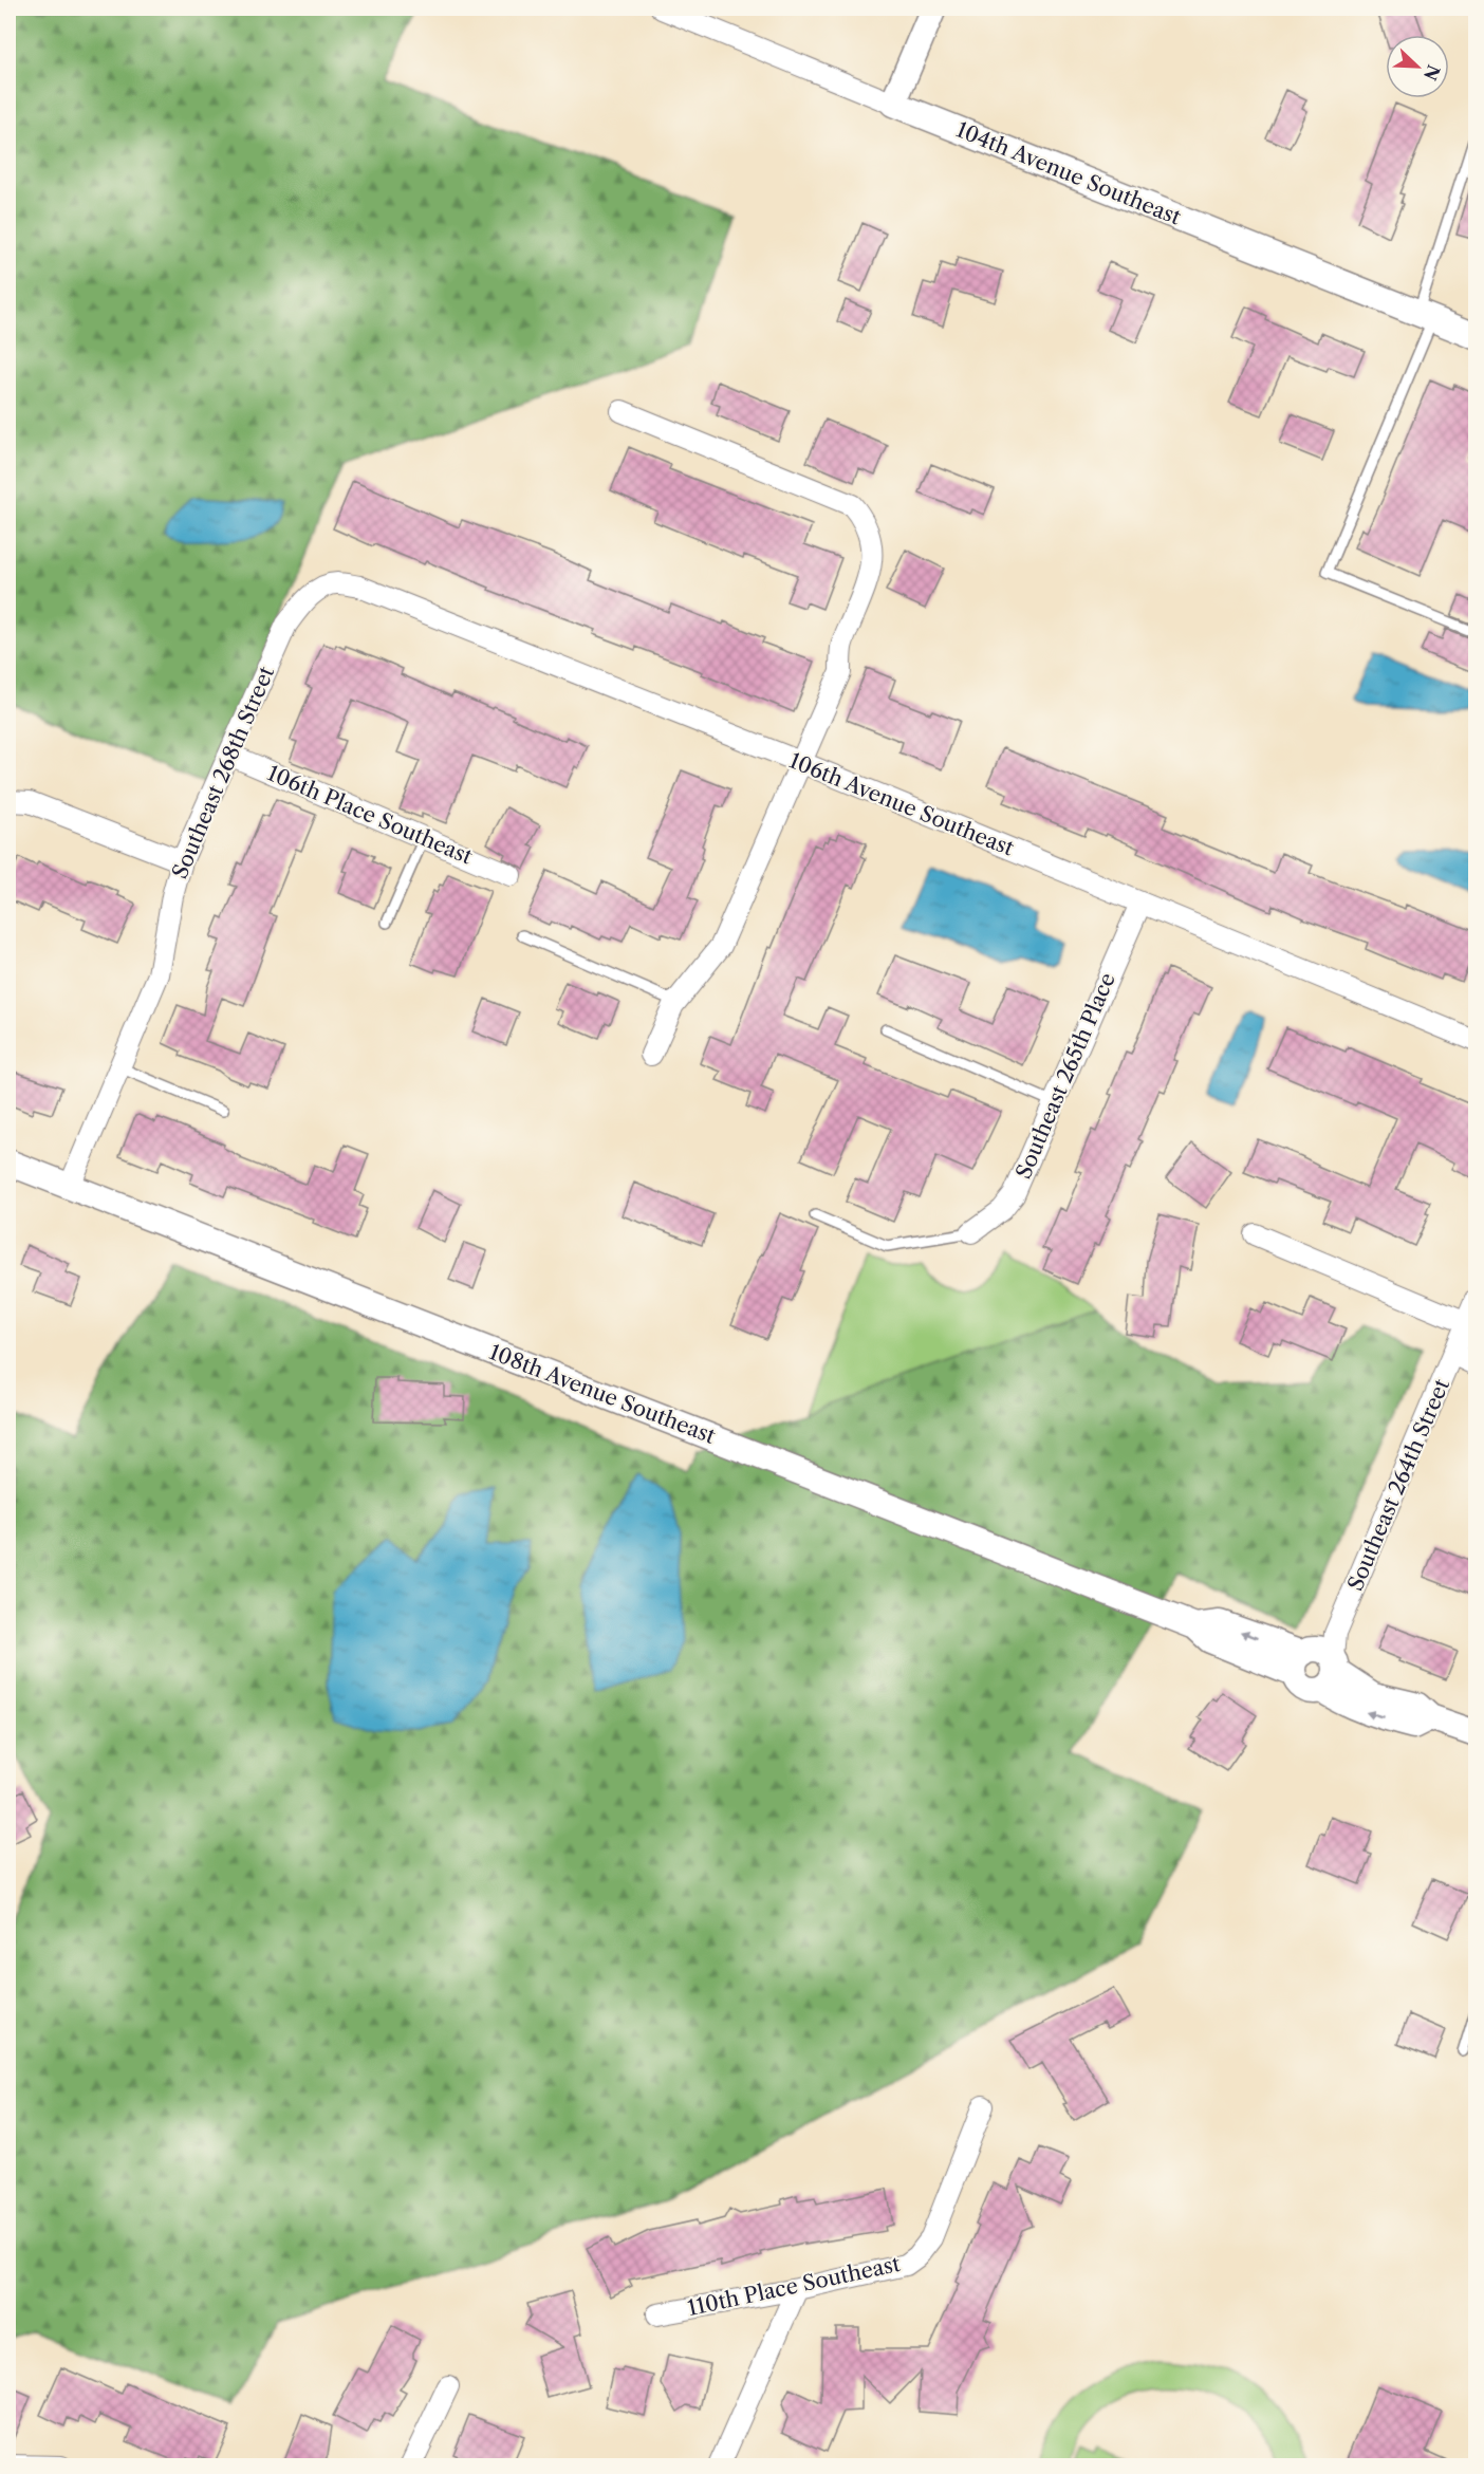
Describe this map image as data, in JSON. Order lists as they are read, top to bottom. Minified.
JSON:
{"streets":{"street":["104th Avenue Southeast","Southeast 268th Street","106th Avenue Southeast","106th Place Southeast","Southeast 265th Place","108th Avenue Southeast","Southeast 264th Street","110th Place Southeast"]},"crossings":[["Southeast 268th Street","106th Avenue Southeast"],["Southeast 268th Street","106th Place Southeast"],["Southeast 268th Street","108th Avenue Southeast"],["106th Avenue Southeast","Southeast 265th Place"],["108th Avenue Southeast","Southeast 264th Street"]],"north":"bottom right"}
